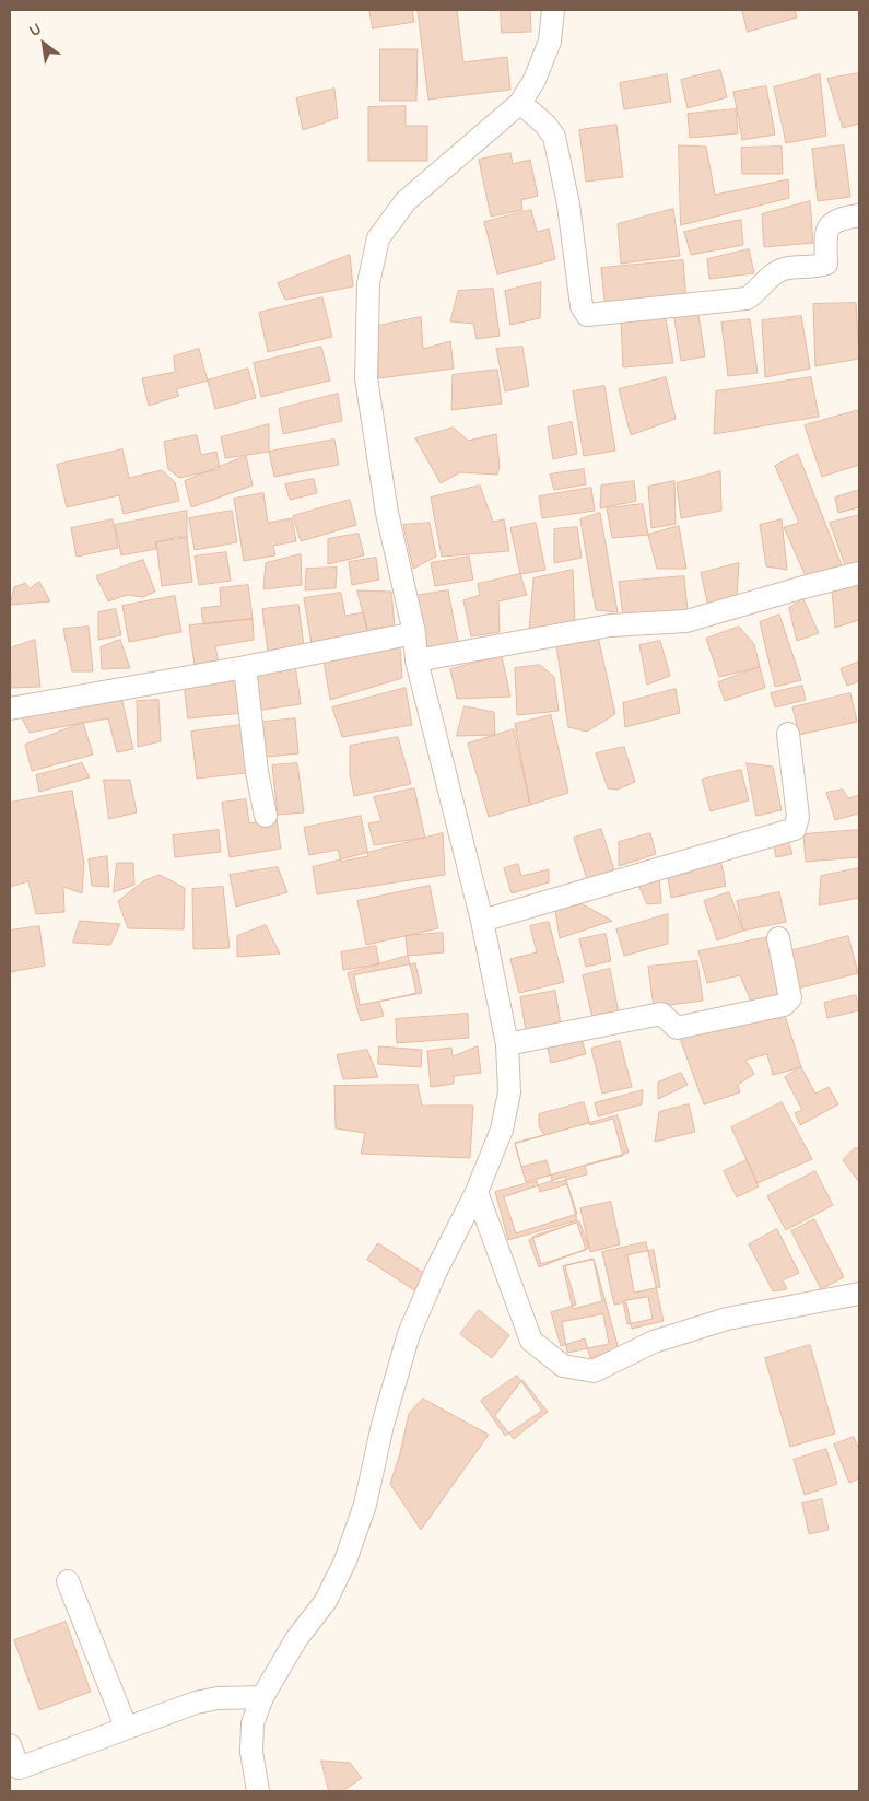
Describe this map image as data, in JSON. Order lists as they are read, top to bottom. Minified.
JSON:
{"north":"top left"}
